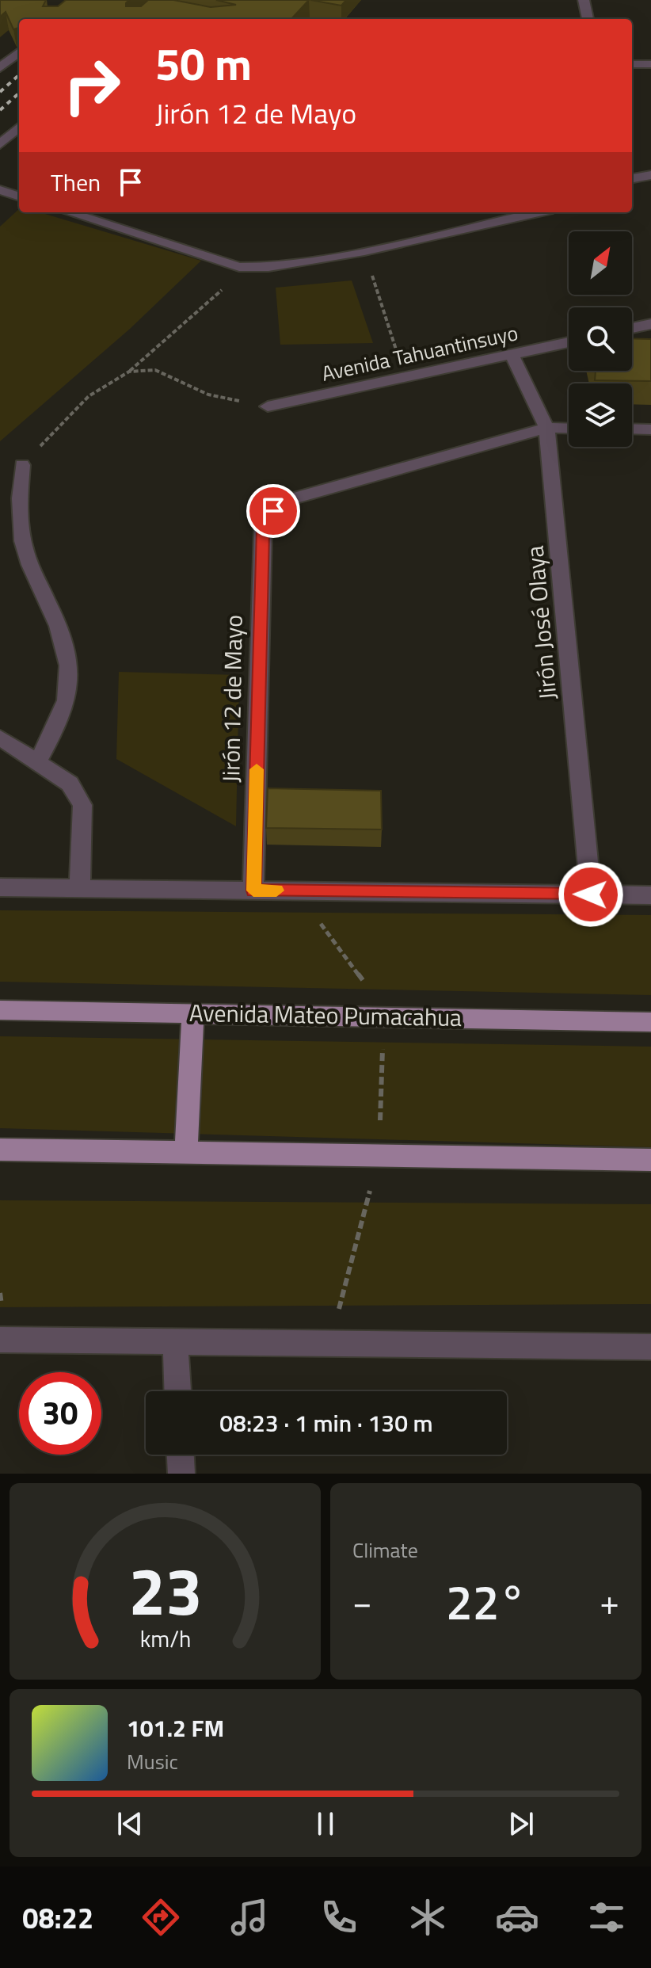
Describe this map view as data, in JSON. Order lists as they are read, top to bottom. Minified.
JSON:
{"streets":{"main road":["Avenida Mateo Pumacahua"],"street":["Avenida Tahuantinsuyo","Jirón José Olaya","Jirón 12 de Mayo"]},"crossings":[["Avenida Tahuantinsuyo","Jirón José Olaya"],["Jirón José Olaya","Jirón 12 de Mayo"]],"north":"top right","page":{"turn":["50 m","Jirón 12 de Mayo"],"then":"Then","limit":"30","trip":"08:23 · 1 min · 130 m","tile":"Climate","heat":["−","22°","+"],"song":["101.2 FM","Music"],"tabs":"08:22","gauge":["23","km/h"]}}
